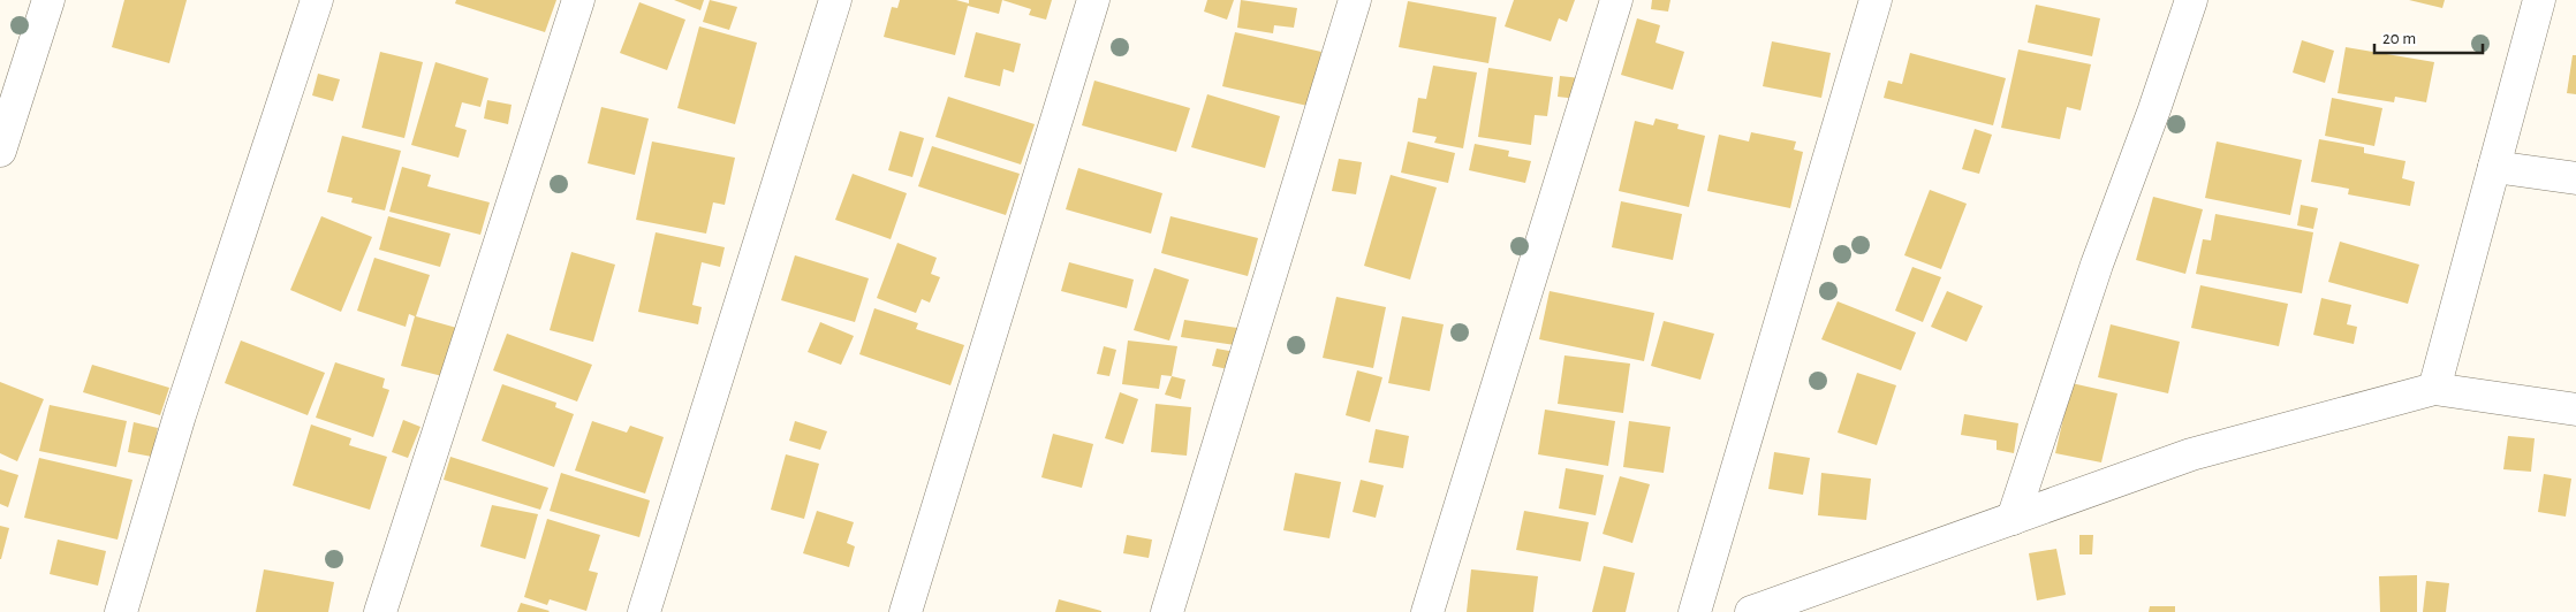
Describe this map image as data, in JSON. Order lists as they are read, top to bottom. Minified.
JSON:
{"scale_bar":"20 m"}
